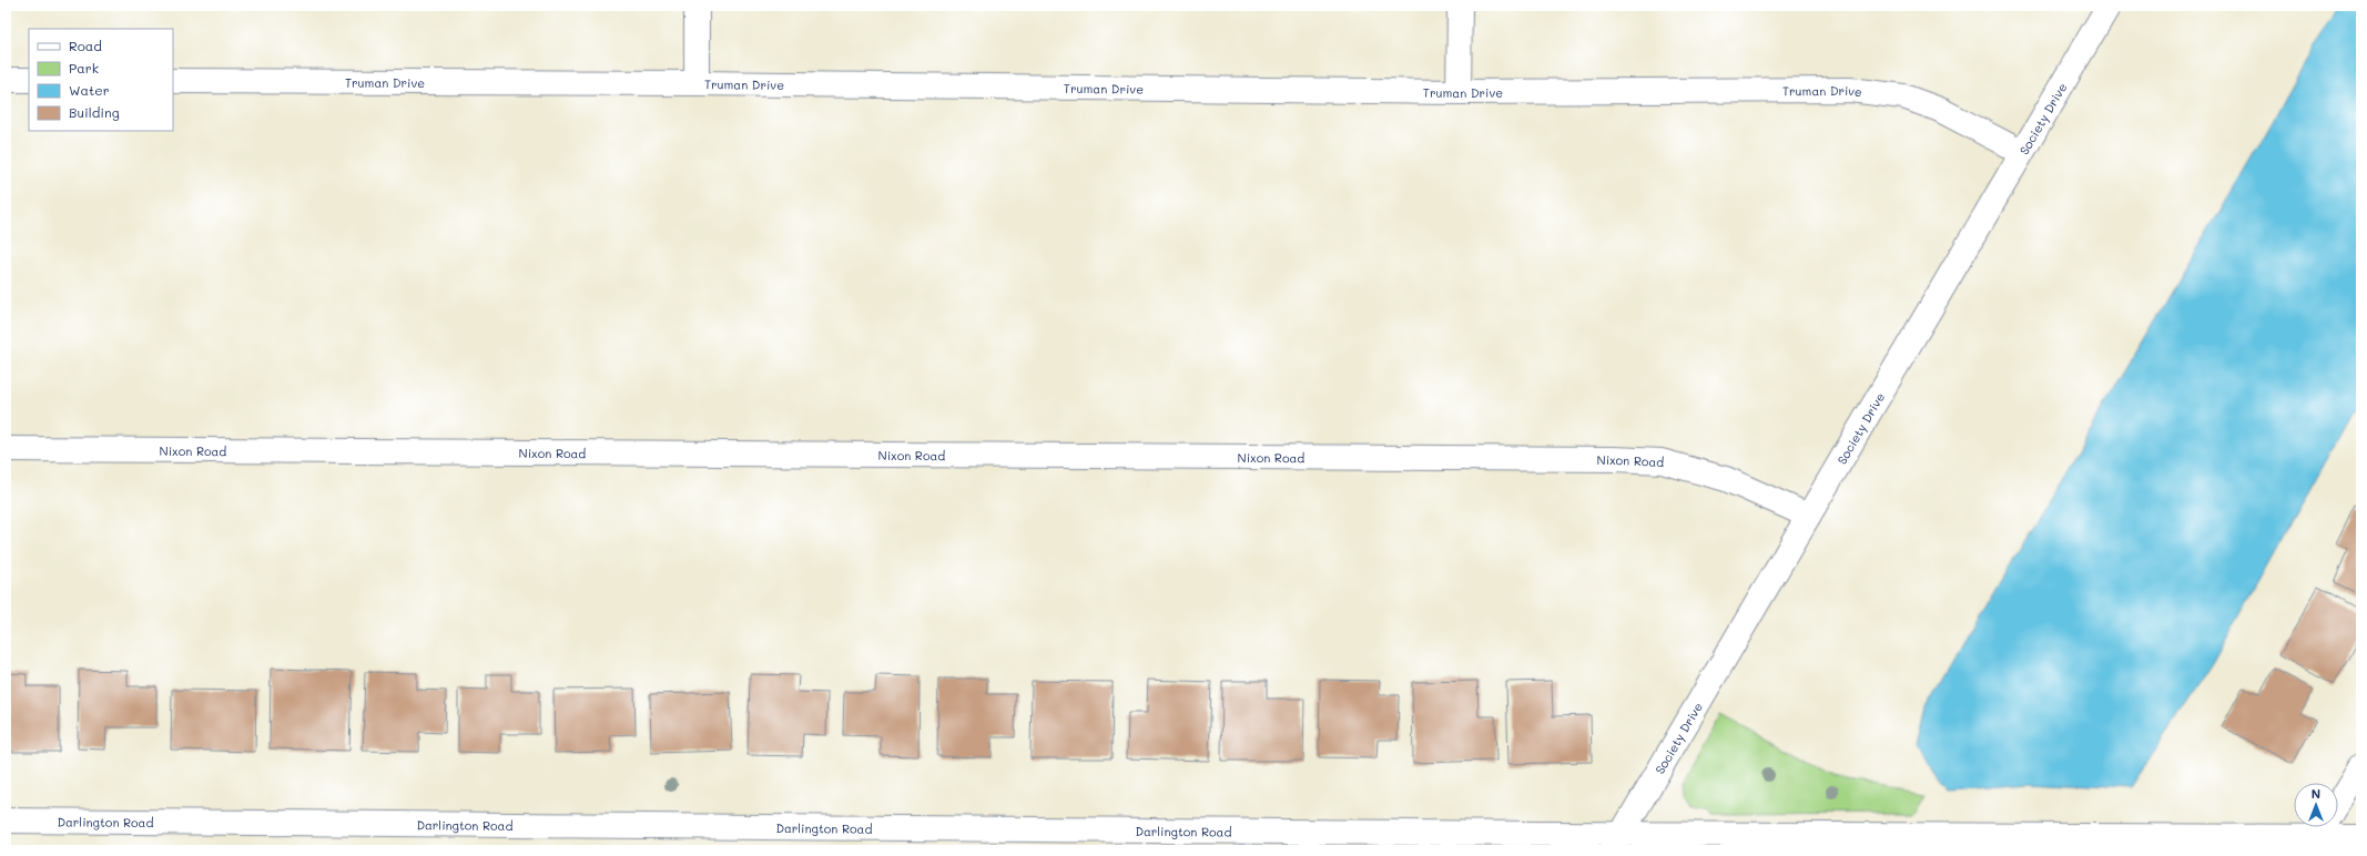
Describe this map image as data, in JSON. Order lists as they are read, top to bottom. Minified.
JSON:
{"streets":{"street":["Truman Drive","Society Drive","Nixon Road","Darlington Road"]},"crossings":[["Truman Drive","Society Drive"],["Society Drive","Nixon Road"],["Society Drive","Darlington Road"]],"legend":["Road","Park","Water","Building"],"north":"top"}
